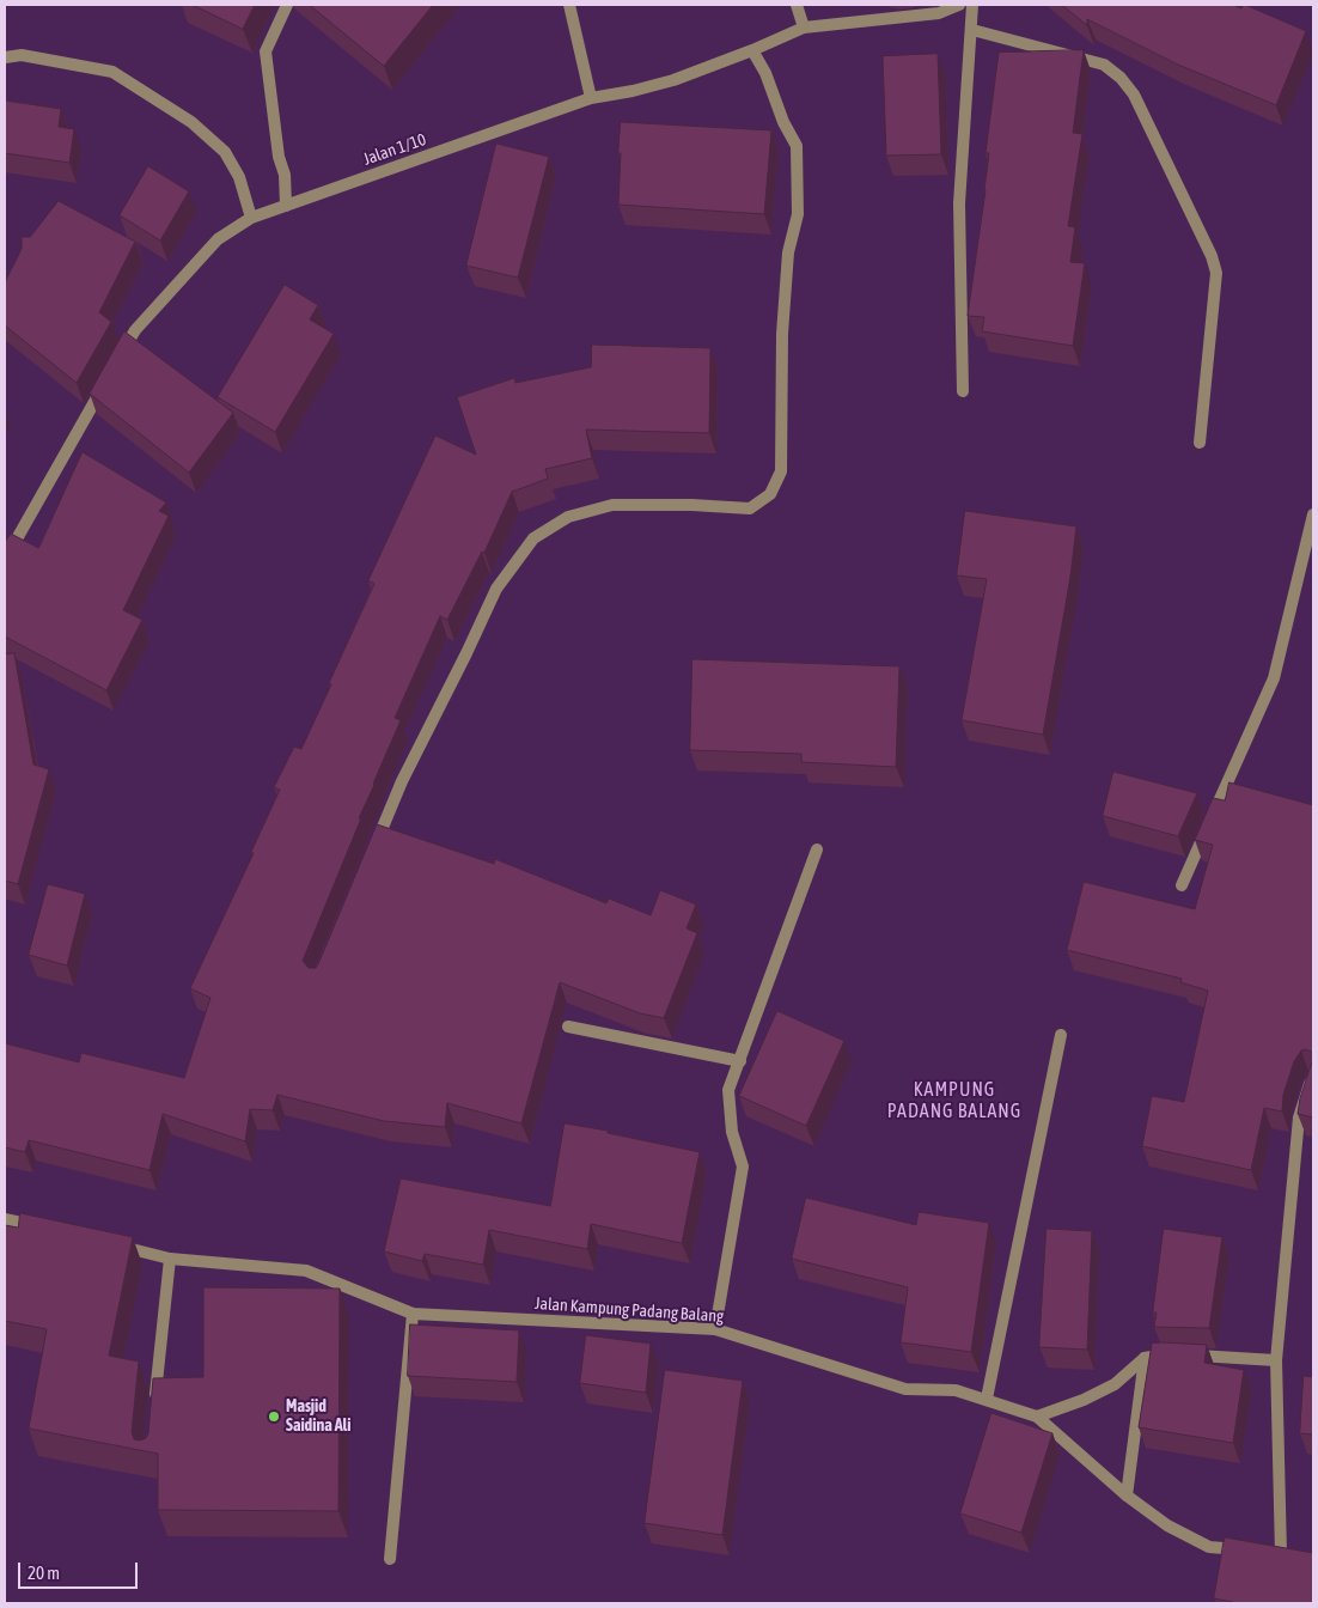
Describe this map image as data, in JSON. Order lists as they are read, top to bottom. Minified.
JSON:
{"streets":{"street":["Jalan 1/10","Jalan Kampung Padang Balang"]},"districts":["KAMPUNG PADANG BALANG"],"places":["Masjid Saidina Ali"],"scale_bar":"20 m"}
